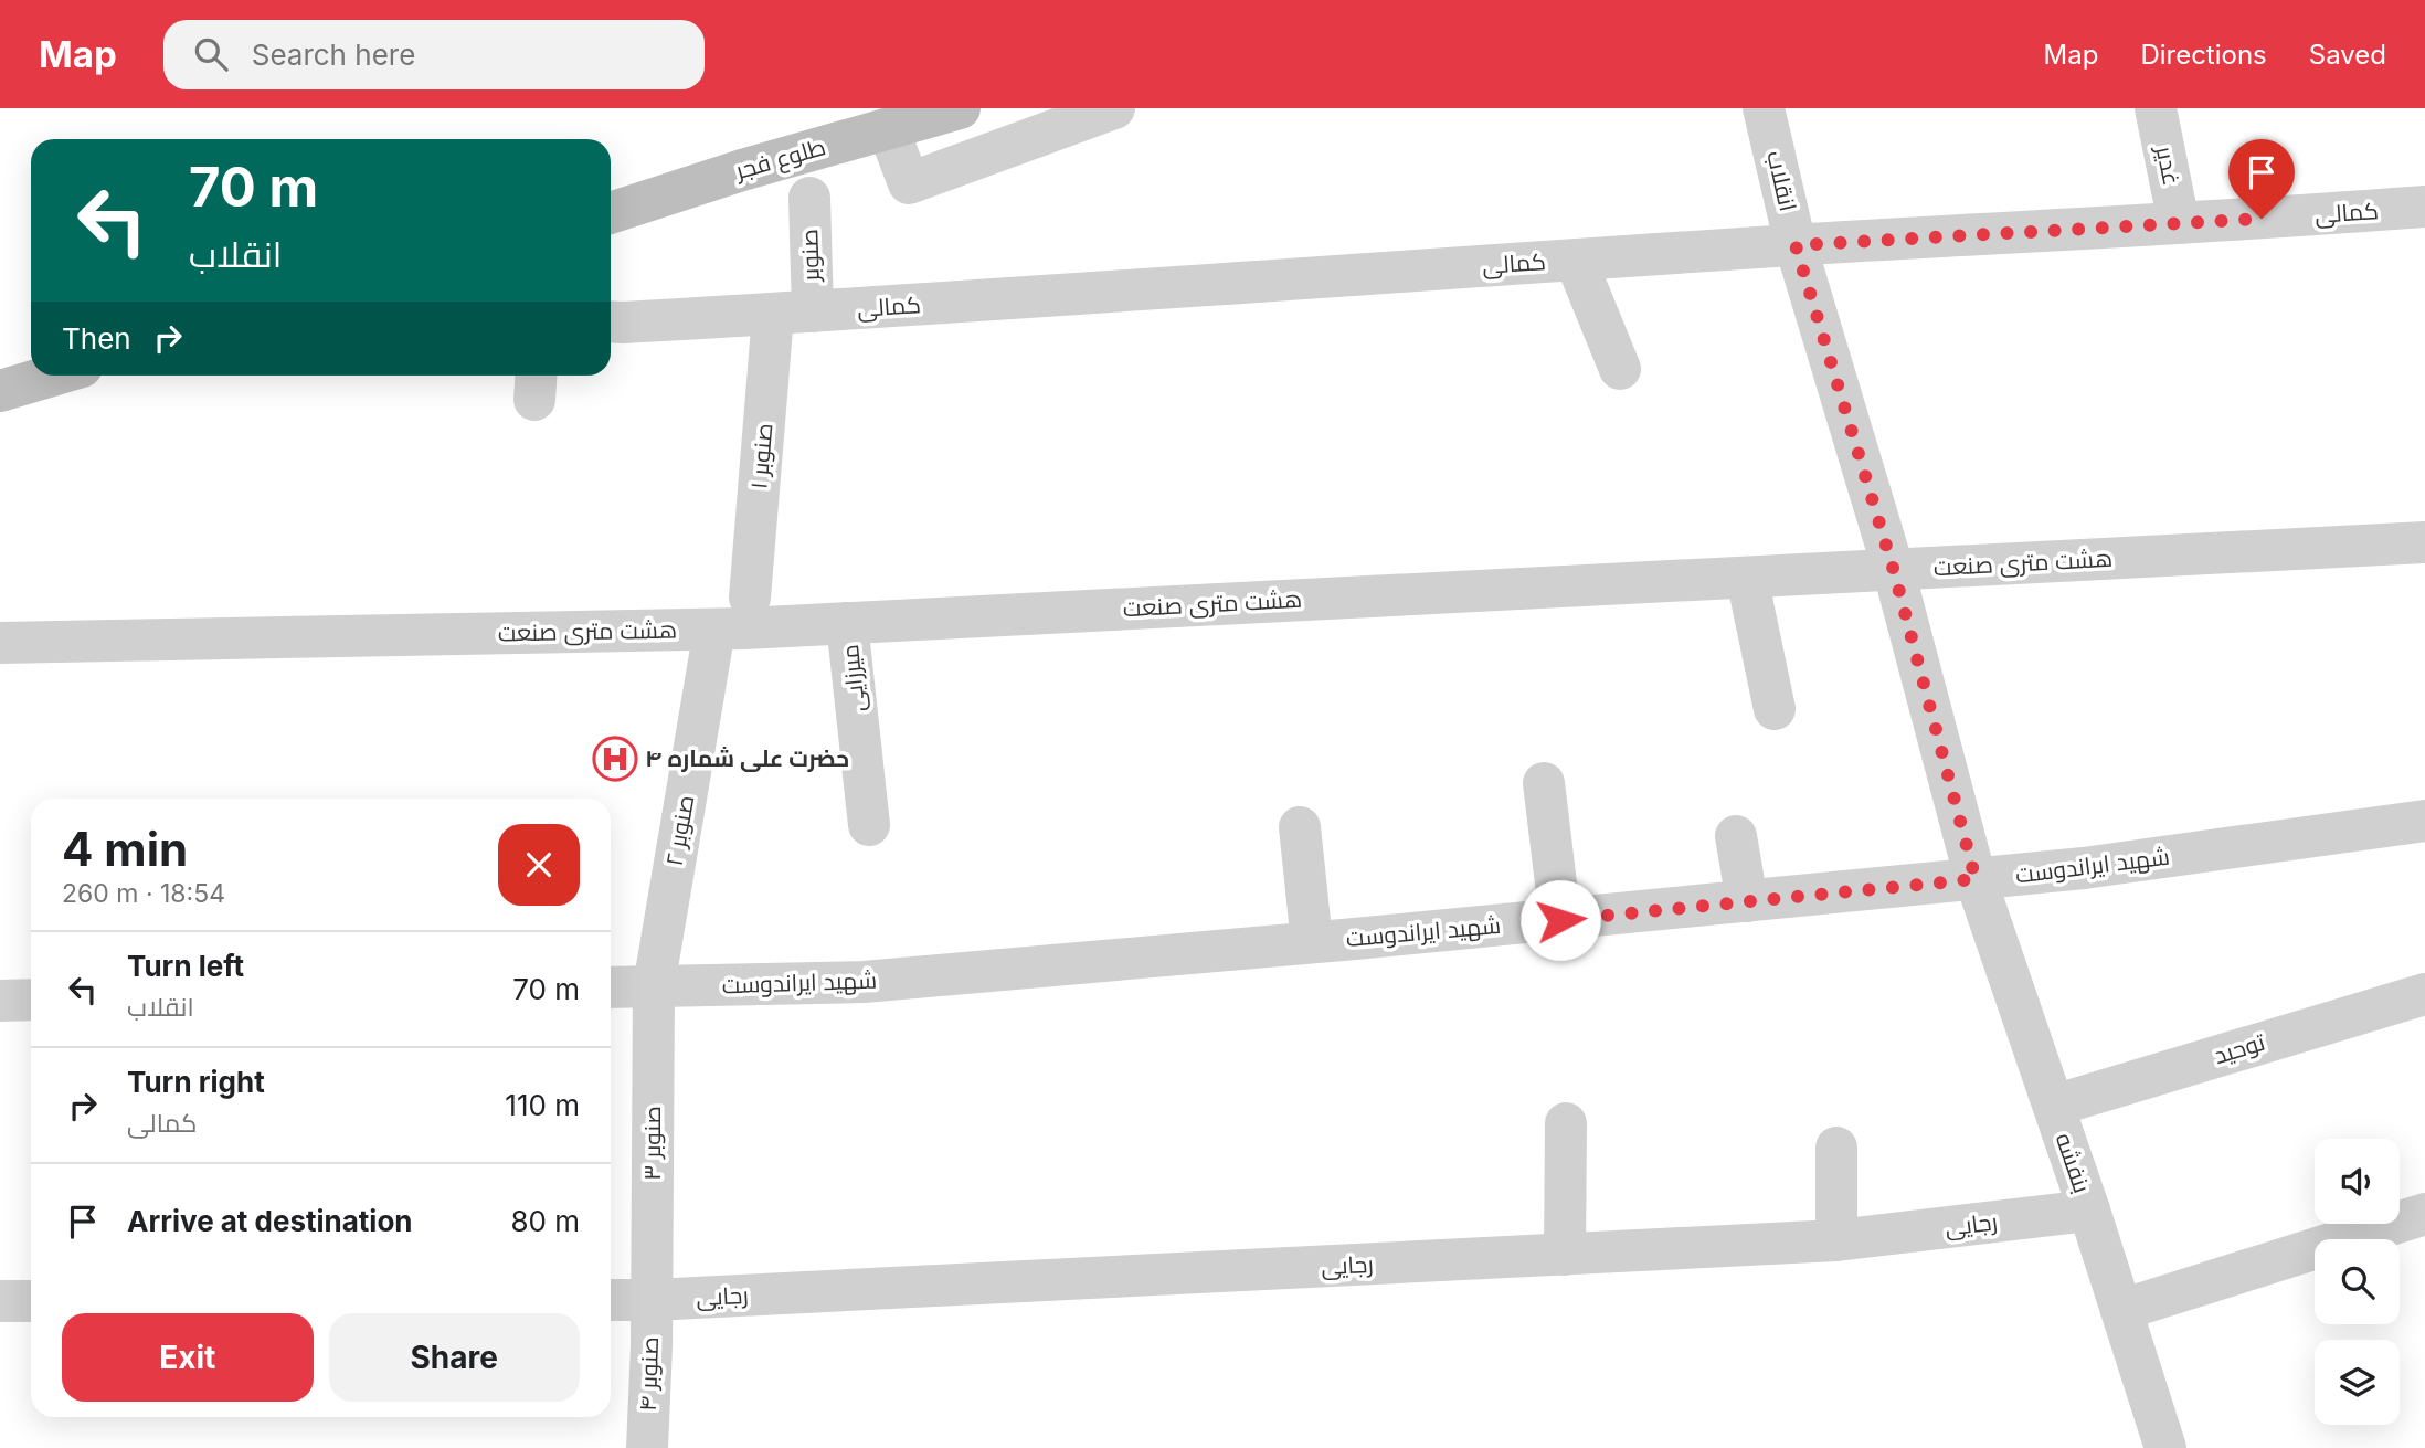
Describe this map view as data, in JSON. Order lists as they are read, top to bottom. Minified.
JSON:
{"streets":{"street":["طلوع فجر","غدیر","انقلاب","کمالی","صنوبر","صنوبر ۱","هشت متری صنعت","میرزایی","صنوبر ۲","شهید ایراندوست","توحید","صنوبر ۳","بنفشه","رجایی","صنوبر ۴"]},"crossings":[["غدیر","کمالی"],["انقلاب","کمالی"],["انقلاب","هشت متری صنعت"],["انقلاب","شهید ایراندوست"],["انقلاب","بنفشه"],["کمالی","صنوبر"],["کمالی","صنوبر ۱"],["صنوبر","صنوبر ۱"],["هشت متری صنعت","میرزایی"],["هشت متری صنعت","صنوبر ۲"],["صنوبر ۲","شهید ایراندوست"],["صنوبر ۲","صنوبر ۳"],["شهید ایراندوست","صنوبر ۳"],["شهید ایراندوست","بنفشه"],["توحید","بنفشه"],["صنوبر ۳","رجایی"],["صنوبر ۳","صنوبر ۴"],["بنفشه","رجایی"],["رجایی","صنوبر ۴"]],"places":{"hospital":["حضرت علی شماره ۴"]},"page":{"header":"Map","search":"Search here","nav":["Map","Directions","Saved"],"turn":["70 m","انقلاب"],"then":"Then","heading":["4 min","260 m · 18:54"],"list":[{"name":"Turn left","note":"انقلاب","value":"70 m"},{"name":"Turn right","note":"کمالی","value":"110 m"},{"name":"Arrive at destination","value":"80 m"}],"buttons":["Exit","Share"]}}
